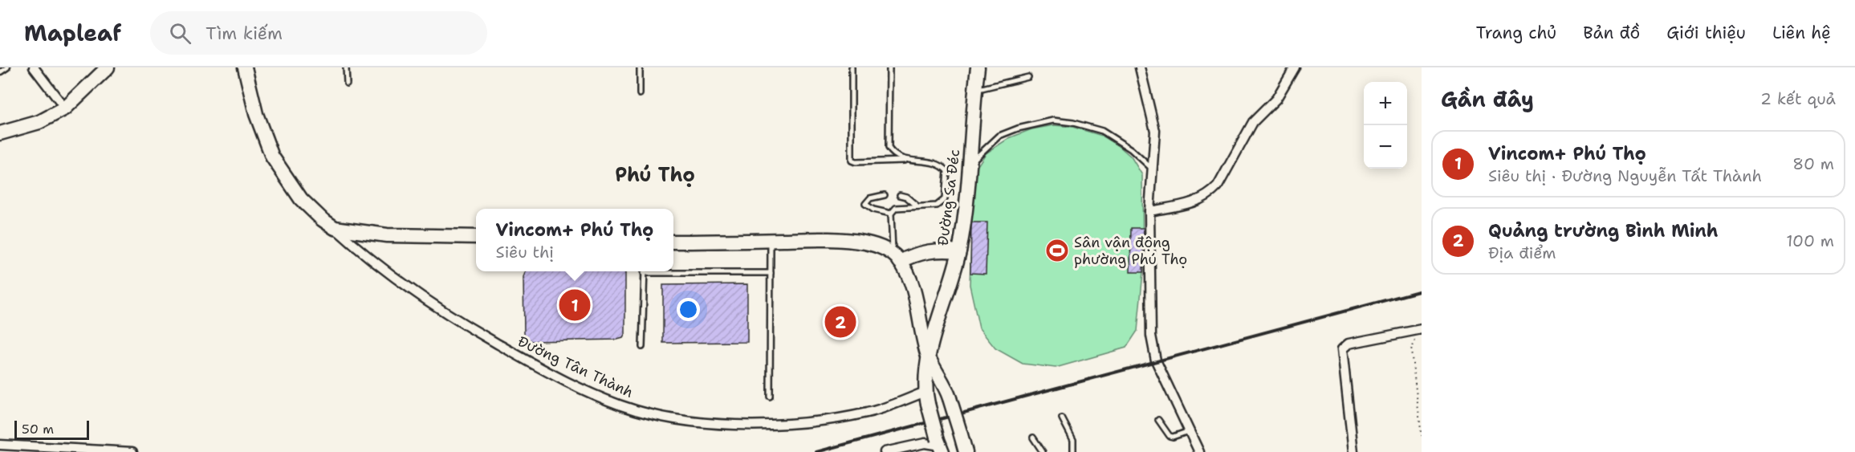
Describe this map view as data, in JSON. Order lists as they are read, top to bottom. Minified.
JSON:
{"streets":{"main road":["Đường Sa Đéc"],"street":["Đường Tân Thành"]},"districts":["Phú Thọ"],"places":{"sports":["Sân vận động phường Phú Thọ"]},"scale_bar":"50 m","page":{"header":"Mapleaf","search":"Tìm kiếm","nav":["Trang chủ","Bản đồ","Giới thiệu","Liên hệ"],"heading":["Gần đây","2 kết quả"],"map_buttons":["+","−"],"list":[{"mark":"1","name":"Vincom+ Phú Thọ","note":"Siêu thị · Đường Nguyễn Tất Thành","value":"80 m"},{"mark":"2","name":"Quảng trường Bình Minh","note":"Địa điểm","value":"100 m"}],"popup":["Vincom+ Phú Thọ","Siêu thị"],"pins":["1","2"],"scale":"50 m"}}
